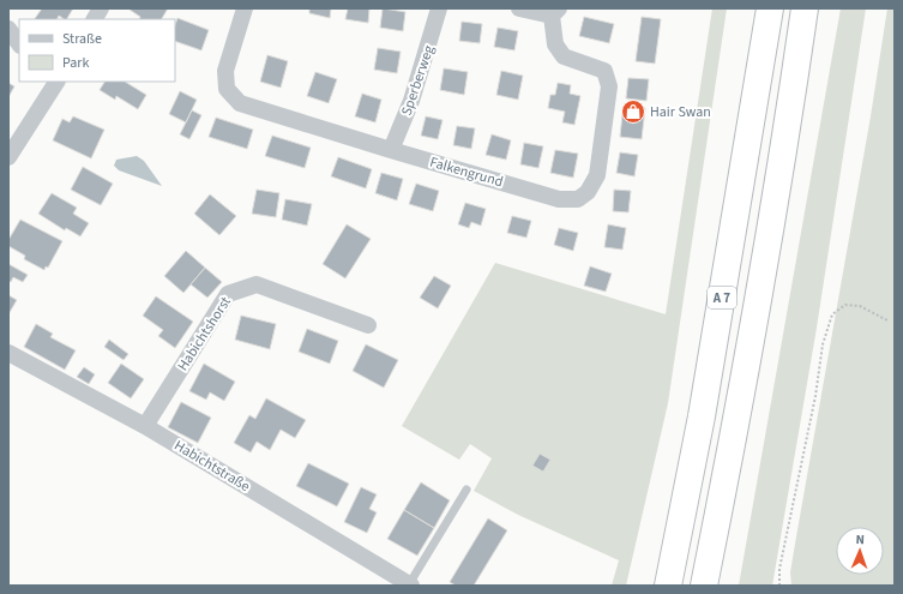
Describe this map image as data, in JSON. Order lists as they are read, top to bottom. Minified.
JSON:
{"streets":{"highway":["A 7"],"street":["Sperberweg","Falkengrund","Habichtshorst","Habichtstraße"]},"crossings":[["Sperberweg","Falkengrund"],["Habichtshorst","Habichtstraße"]],"places":{"shop":["Hair Swan"]},"legend":["Straße","Park"],"north":"top"}
